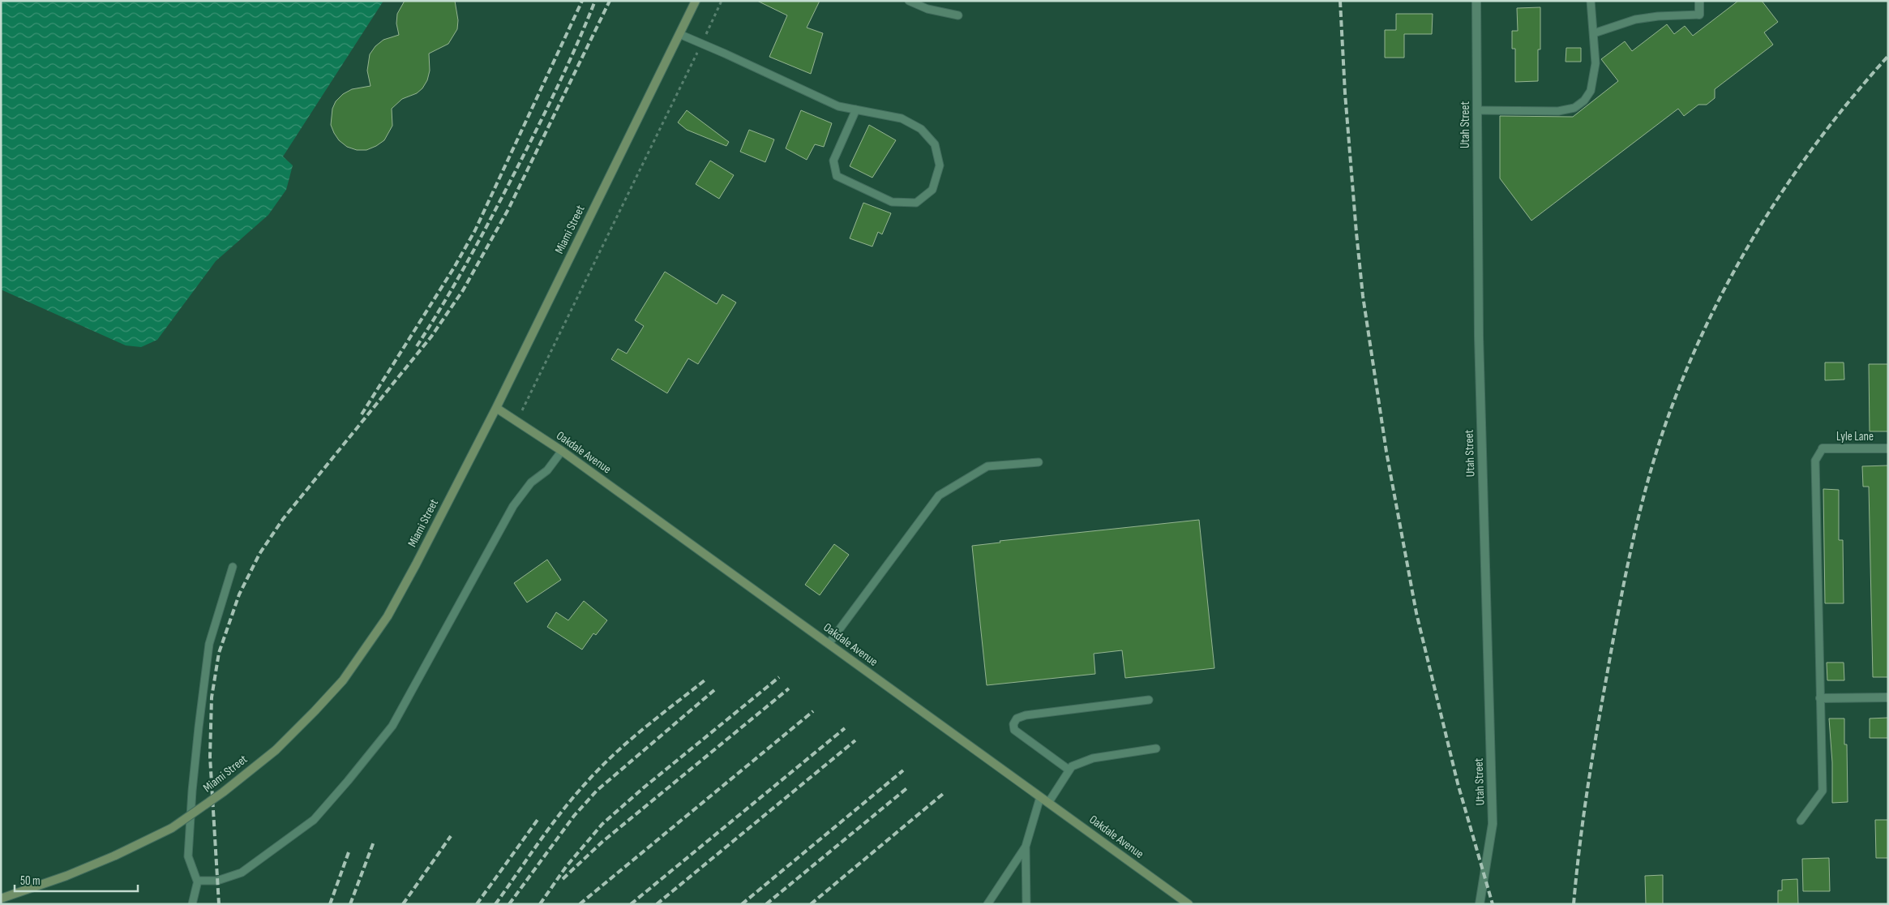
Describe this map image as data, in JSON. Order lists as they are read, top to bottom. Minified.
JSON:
{"streets":{"main road":["Miami Street","Oakdale Avenue"],"street":["Utah Street","Lyle Lane"]},"crossings":[["Miami Street","Oakdale Avenue"]],"scale_bar":"50 m"}
